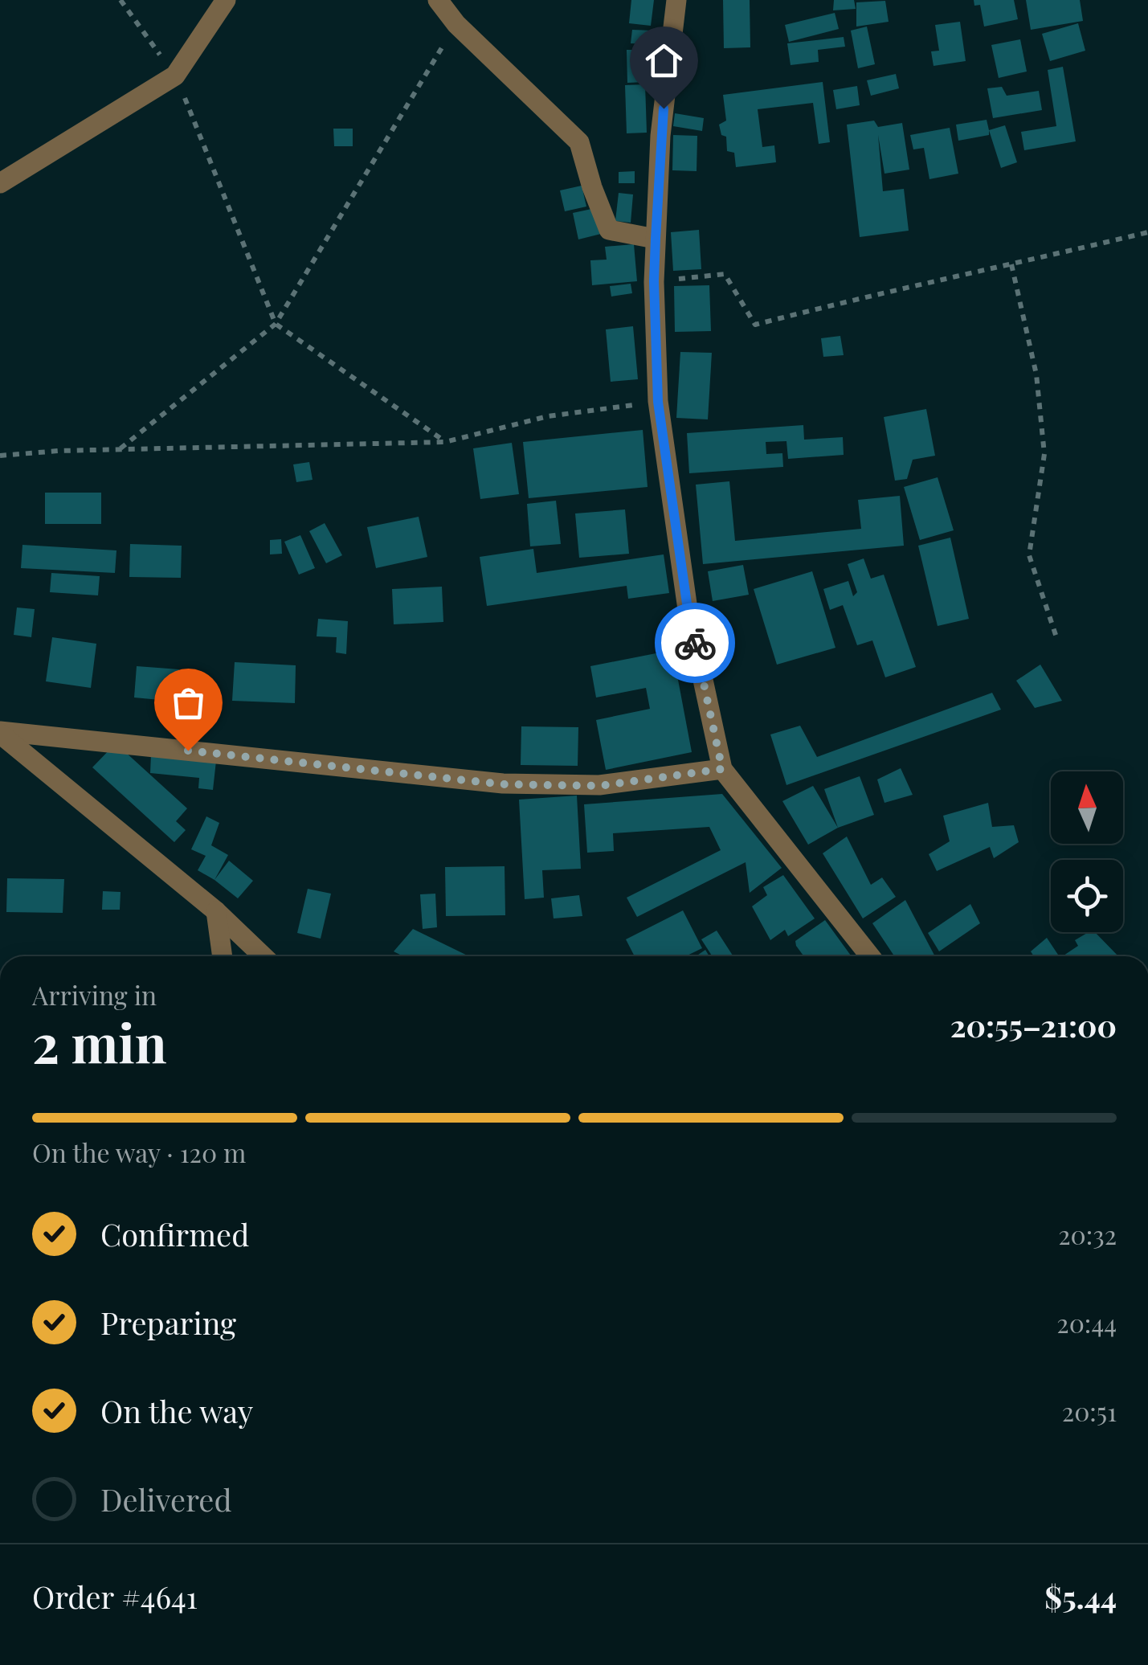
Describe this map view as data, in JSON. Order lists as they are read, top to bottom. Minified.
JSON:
{"north":"top","page":{"heading":["2 min","Arriving in","20:55–21:00"],"panel":["Order #4641","$5.44"],"bar":"On the way · 120 m","list":[["Confirmed","20:32"],["Preparing","20:44"],["On the way","20:51"],"Delivered"]}}
